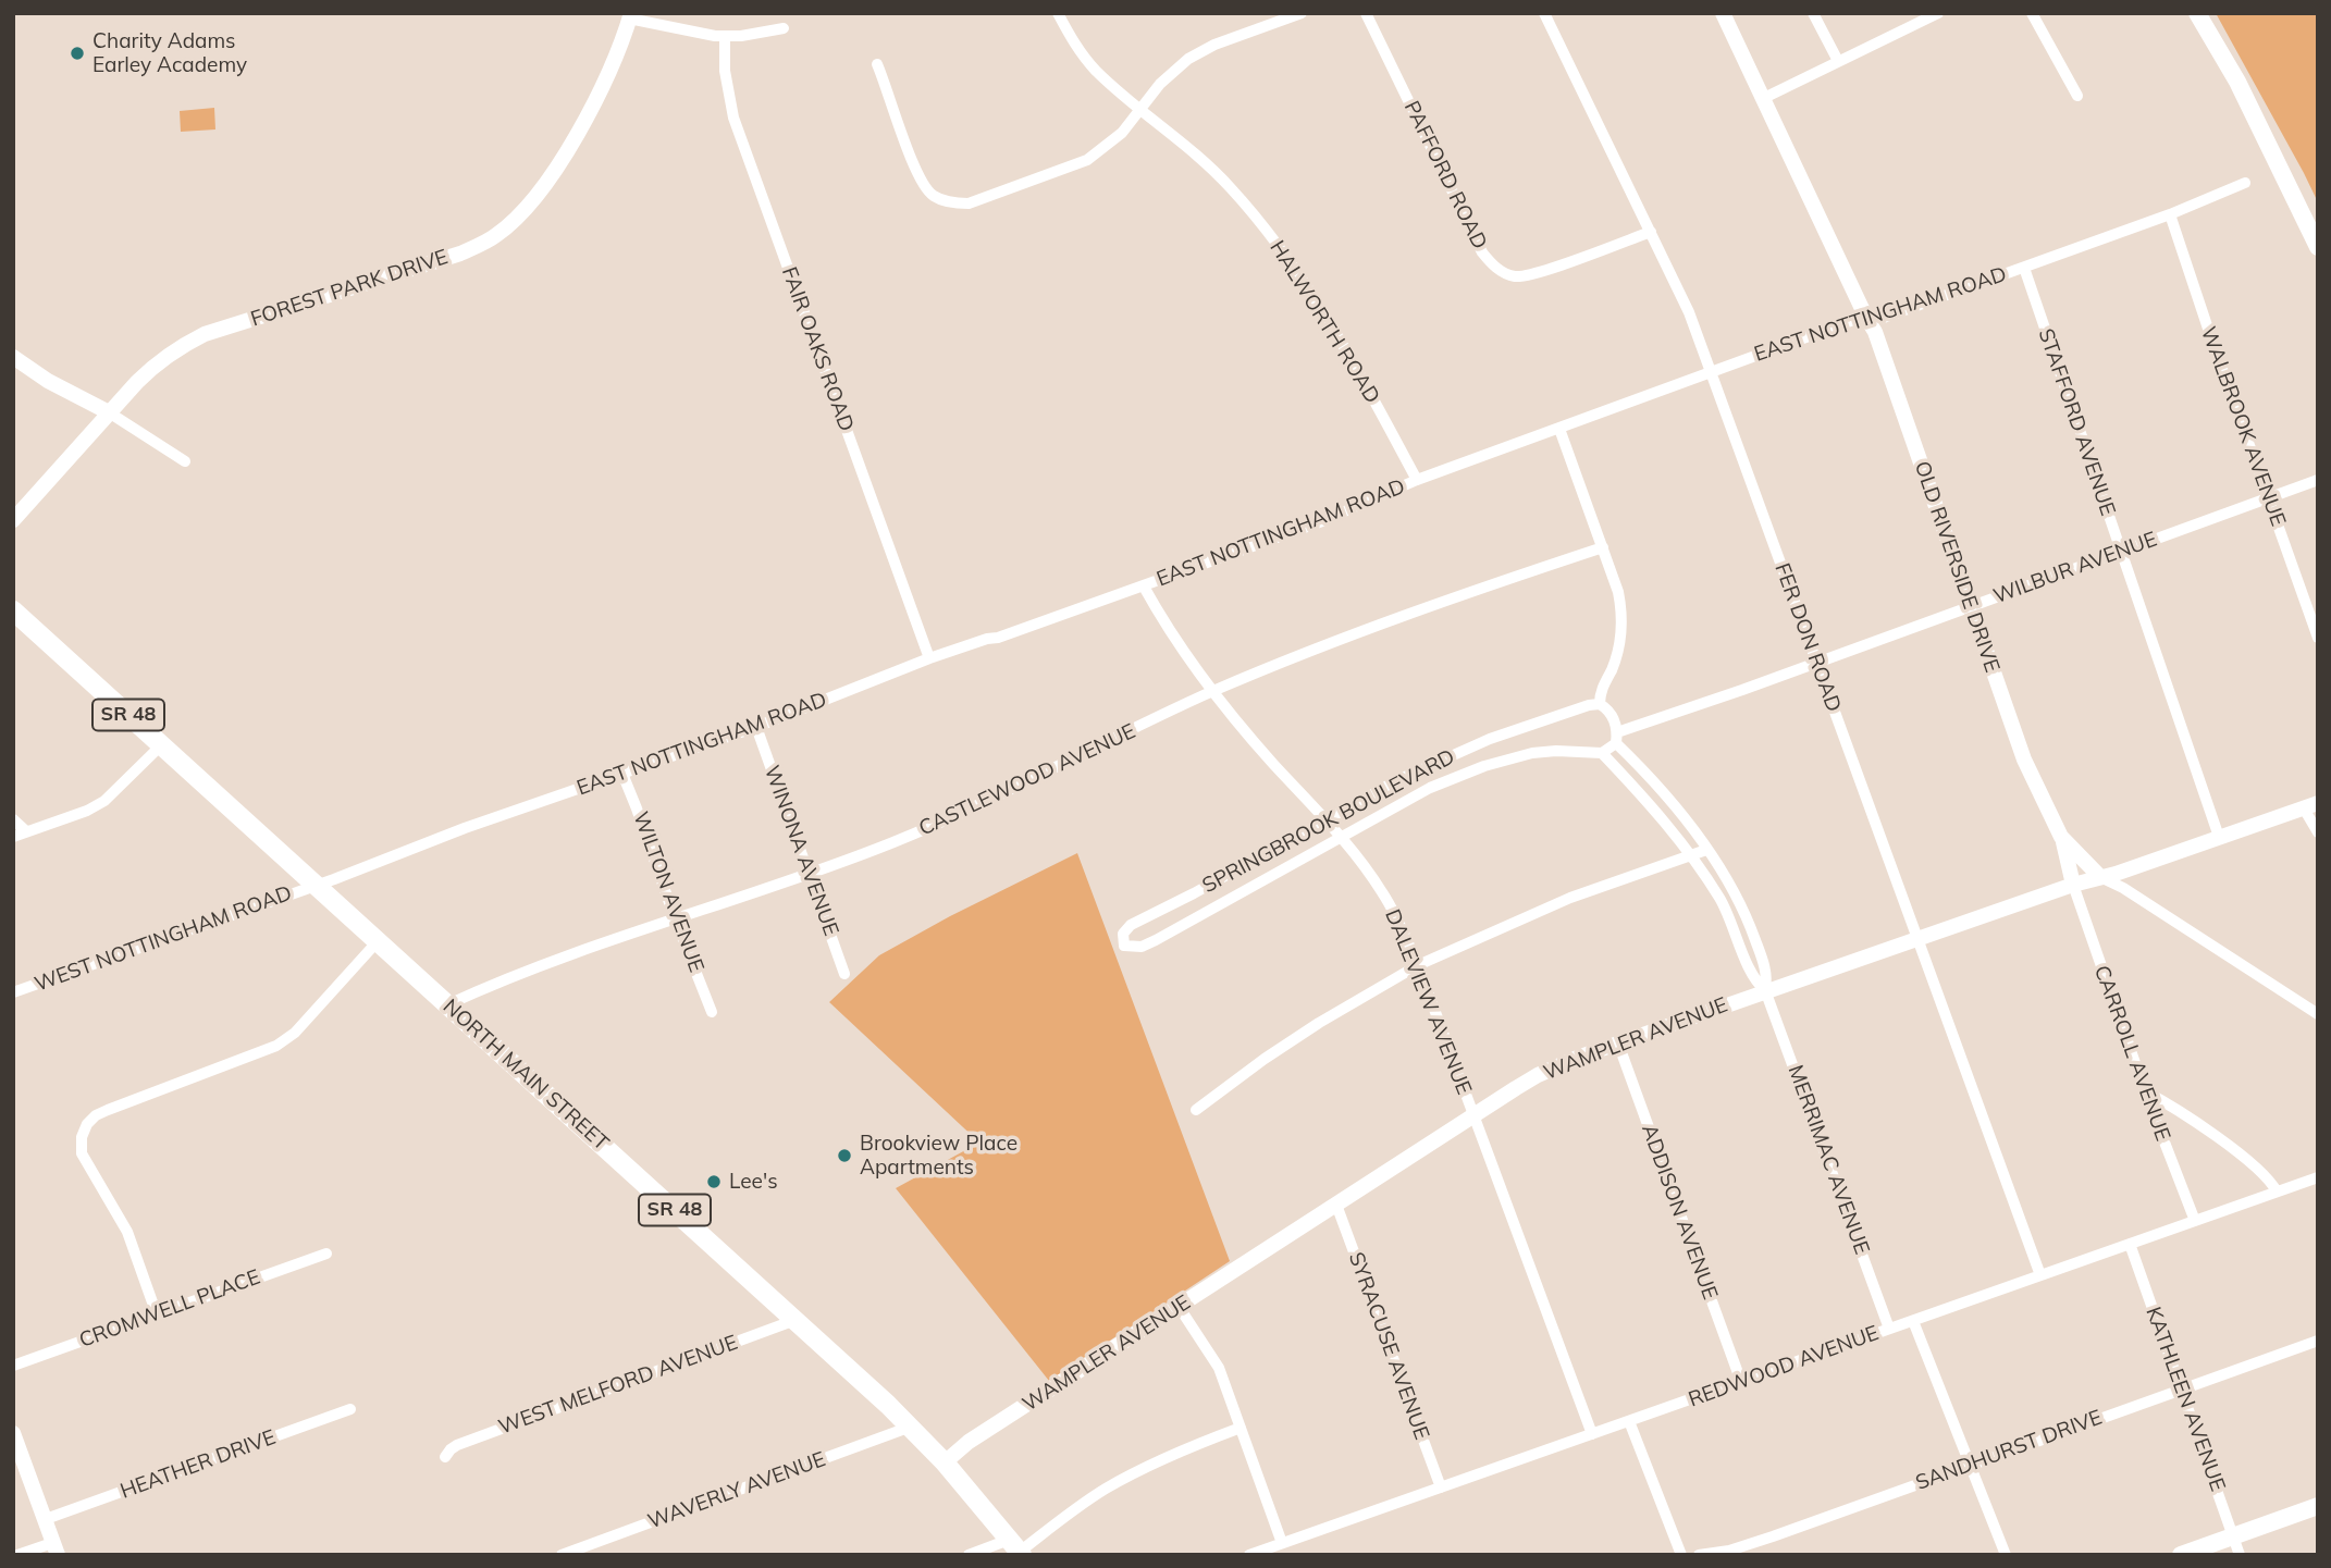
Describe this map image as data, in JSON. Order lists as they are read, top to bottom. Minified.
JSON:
{"streets":{"main road":["SR 48","NORTH MAIN STREET"],"street":["PAFFORD ROAD","FOREST PARK DRIVE","EAST NOTTINGHAM ROAD","HALWORTH ROAD","FAIR OAKS ROAD","STAFFORD AVENUE","WALBROOK AVENUE","OLD RIVERSIDE DRIVE","WILBUR AVENUE","FER DON ROAD","CASTLEWOOD AVENUE","SPRINGBROOK BOULEVARD","WINONA AVENUE","WILTON AVENUE","WEST NOTTINGHAM ROAD","DALEVIEW AVENUE","WAMPLER AVENUE","CARROLL AVENUE","MERRIMAC AVENUE","ADDISON AVENUE","CROMWELL PLACE","SYRACUSE AVENUE","REDWOOD AVENUE","WEST MELFORD AVENUE","KATHLEEN AVENUE","SANDHURST DRIVE","HEATHER DRIVE","WAVERLY AVENUE"]},"crossings":[["PAFFORD ROAD","FER DON ROAD"],["EAST NOTTINGHAM ROAD","HALWORTH ROAD"],["EAST NOTTINGHAM ROAD","FAIR OAKS ROAD"],["EAST NOTTINGHAM ROAD","STAFFORD AVENUE"],["EAST NOTTINGHAM ROAD","WALBROOK AVENUE"],["EAST NOTTINGHAM ROAD","OLD RIVERSIDE DRIVE"],["EAST NOTTINGHAM ROAD","FER DON ROAD"],["EAST NOTTINGHAM ROAD","WINONA AVENUE"],["EAST NOTTINGHAM ROAD","WILTON AVENUE"],["EAST NOTTINGHAM ROAD","WEST NOTTINGHAM ROAD"],["EAST NOTTINGHAM ROAD","DALEVIEW AVENUE"],["EAST NOTTINGHAM ROAD","NORTH MAIN STREET"],["STAFFORD AVENUE","WILBUR AVENUE"],["STAFFORD AVENUE","WAMPLER AVENUE"],["WALBROOK AVENUE","WILBUR AVENUE"],["OLD RIVERSIDE DRIVE","WILBUR AVENUE"],["OLD RIVERSIDE DRIVE","WAMPLER AVENUE"],["WILBUR AVENUE","FER DON ROAD"],["WILBUR AVENUE","MERRIMAC AVENUE"],["FER DON ROAD","WAMPLER AVENUE"],["FER DON ROAD","REDWOOD AVENUE"],["CASTLEWOOD AVENUE","WINONA AVENUE"],["CASTLEWOOD AVENUE","WILTON AVENUE"],["CASTLEWOOD AVENUE","DALEVIEW AVENUE"],["CASTLEWOOD AVENUE","NORTH MAIN STREET"],["SPRINGBROOK BOULEVARD","DALEVIEW AVENUE"],["SPRINGBROOK BOULEVARD","MERRIMAC AVENUE"],["WEST NOTTINGHAM ROAD","NORTH MAIN STREET"],["DALEVIEW AVENUE","WAMPLER AVENUE"],["DALEVIEW AVENUE","REDWOOD AVENUE"],["WAMPLER AVENUE","CARROLL AVENUE"],["WAMPLER AVENUE","NORTH MAIN STREET"],["WAMPLER AVENUE","MERRIMAC AVENUE"],["WAMPLER AVENUE","ADDISON AVENUE"],["WAMPLER AVENUE","SYRACUSE AVENUE"],["CARROLL AVENUE","REDWOOD AVENUE"],["NORTH MAIN STREET","WEST MELFORD AVENUE"],["NORTH MAIN STREET","WAVERLY AVENUE"],["MERRIMAC AVENUE","REDWOOD AVENUE"],["ADDISON AVENUE","REDWOOD AVENUE"],["SYRACUSE AVENUE","REDWOOD AVENUE"],["REDWOOD AVENUE","KATHLEEN AVENUE"],["KATHLEEN AVENUE","SANDHURST DRIVE"]],"places":["Charity Adams Earley Academy","Brookview Place Apartments","Lee's"]}
